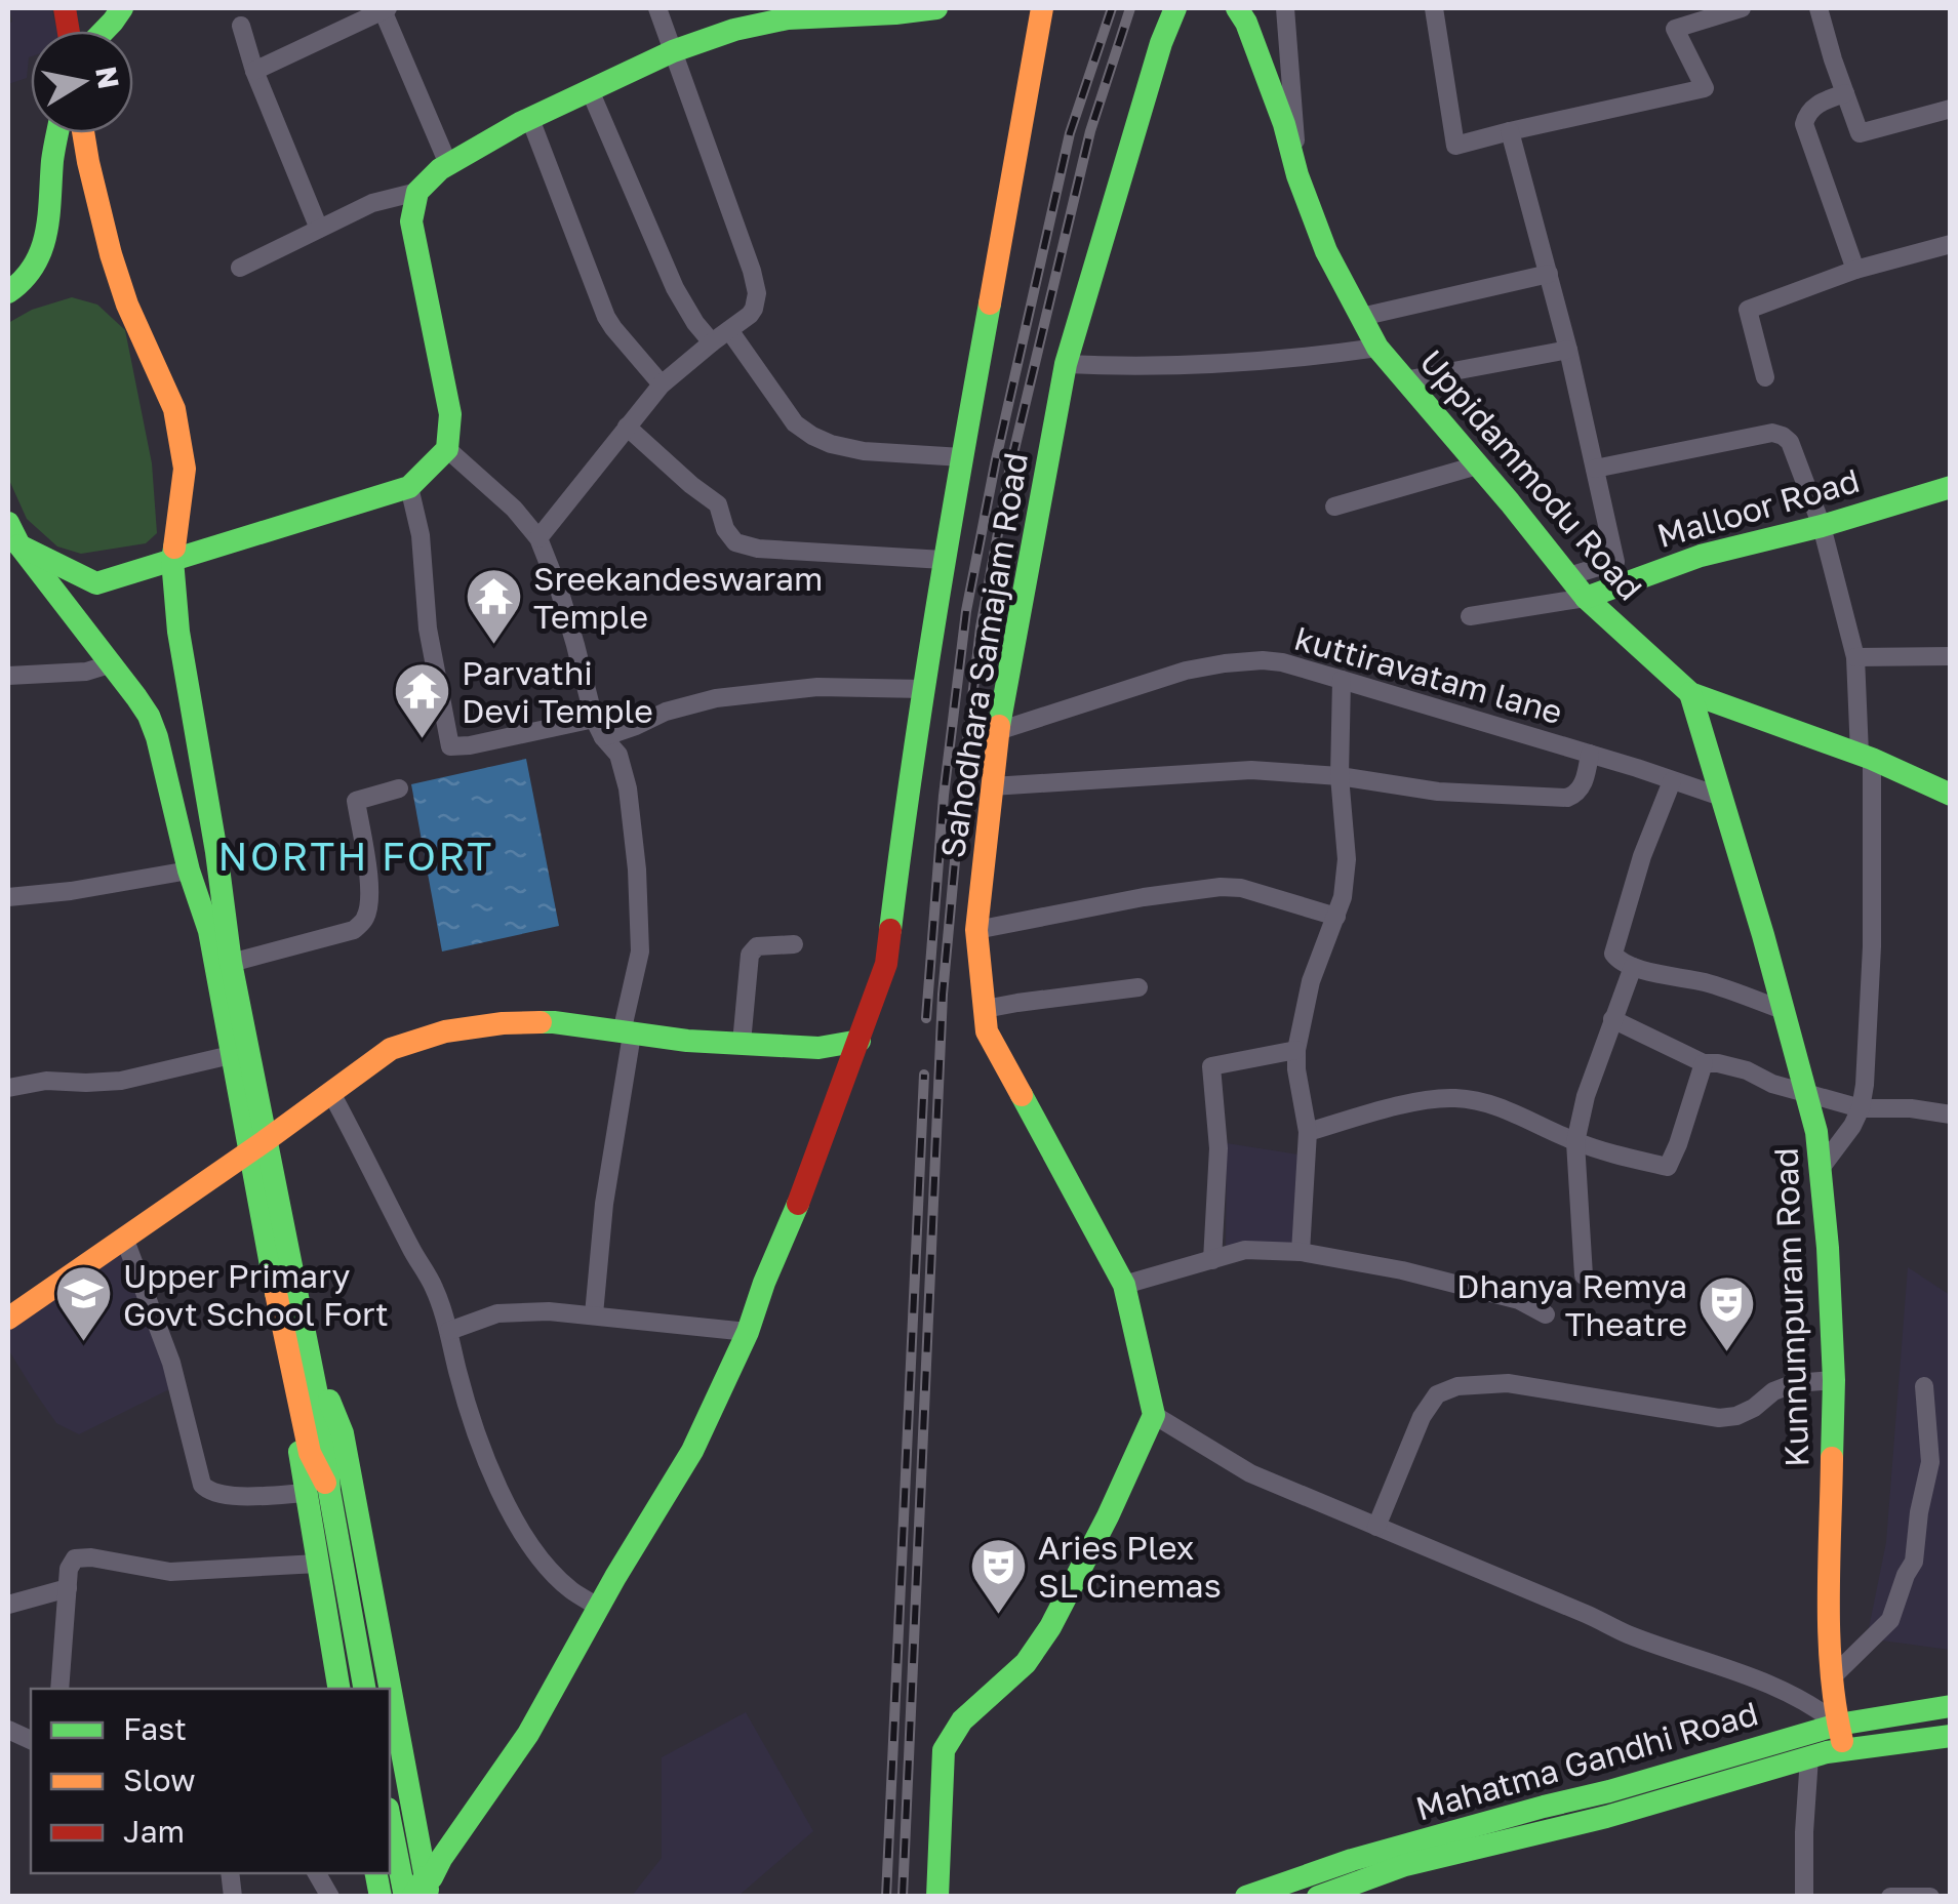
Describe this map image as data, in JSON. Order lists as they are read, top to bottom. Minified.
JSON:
{"streets":{"street":["Uppidammodu Road","Malloor Road","Sahodhara Samajam Road","kuttiravatam lane","Kunnumpuram Road","Mahatma Gandhi Road"]},"crossings":[["Uppidammodu Road","Malloor Road"],["Uppidammodu Road","Kunnumpuram Road"],["Sahodhara Samajam Road","kuttiravatam lane"],["kuttiravatam lane","Kunnumpuram Road"],["Kunnumpuram Road","Mahatma Gandhi Road"]],"districts":["NORTH FORT"],"places":{"temple":["Sreekandeswaram Temple","Parvathi Devi Temple"],"school or university":["Upper Primary Govt School Fort"],"theatre":["Dhanya Remya Theatre","Aries Plex SL Cinemas"]},"legend":["Fast","Slow","Jam"],"north":"right"}
